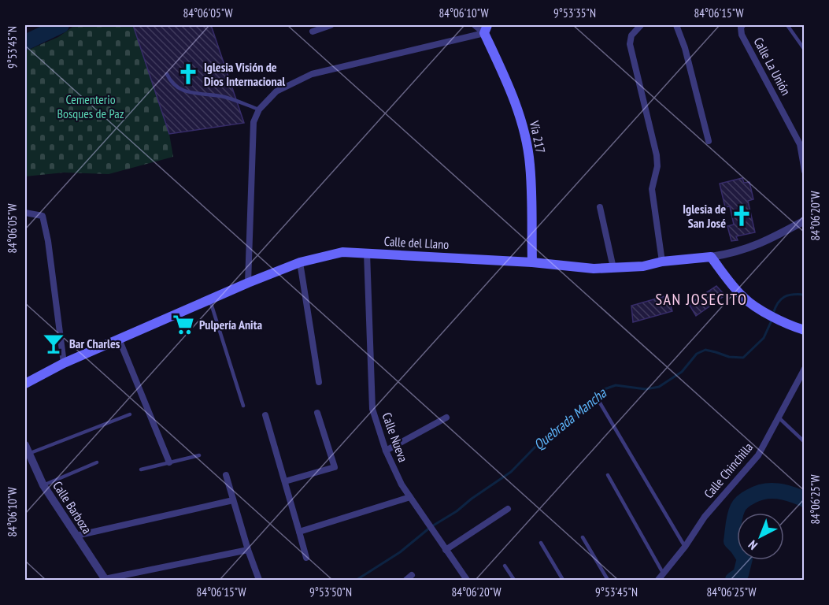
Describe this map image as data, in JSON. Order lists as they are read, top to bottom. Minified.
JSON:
{"streets":{"main road":["Vía 217","Calle del Llano"],"street":["Calle La Unión","Calle Nueva","Calle Chinchilla","Calle Barboza"]},"crossings":[["Vía 217","Calle del Llano"],["Calle del Llano","Calle Nueva"]],"districts":["SAN JOSECITO"],"water":["Quebrada Mancha"],"parks":["Cementerio Bosques de Paz"],"places":{"church":["Iglesia Visión de Dios Internacional","Iglesia de San José"],"supermarket":["Pulpería Anita"],"bar":["Bar Charles"]},"north":"bottom left","coordinates":["84°06'05\"W","84°06'10\"W","9°53'35\"N","84°06'15\"W","9°53'45\"N","84°06'20\"W","84°06'25\"W","9°53'50\"N"]}
